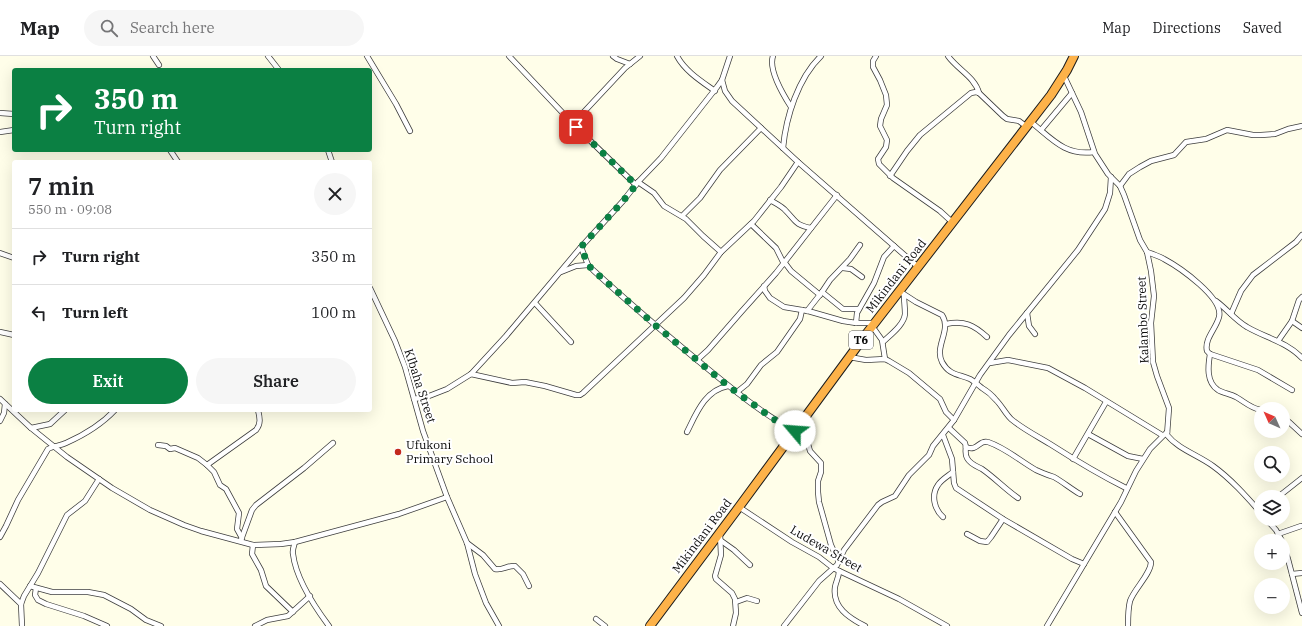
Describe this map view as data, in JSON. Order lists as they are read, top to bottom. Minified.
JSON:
{"streets":{"highway":["Mikindani Road","T6"],"street":["Kalambo Street","KIbaha Street","Ludewa Street"]},"crossings":[["Mikindani Road","Kalambo Street"],["Mikindani Road","Ludewa Street"]],"places":["Ufukoni Primary School"],"north":"top left","page":{"header":"Map","search":"Search here","nav":["Map","Directions","Saved"],"turn":["350 m","Turn right"],"heading":["7 min","550 m · 09:08"],"list":[{"name":"Turn right","value":"350 m"},{"name":"Turn left","value":"100 m"}],"buttons":["Exit","Share"],"map_buttons":["+","−"]}}
